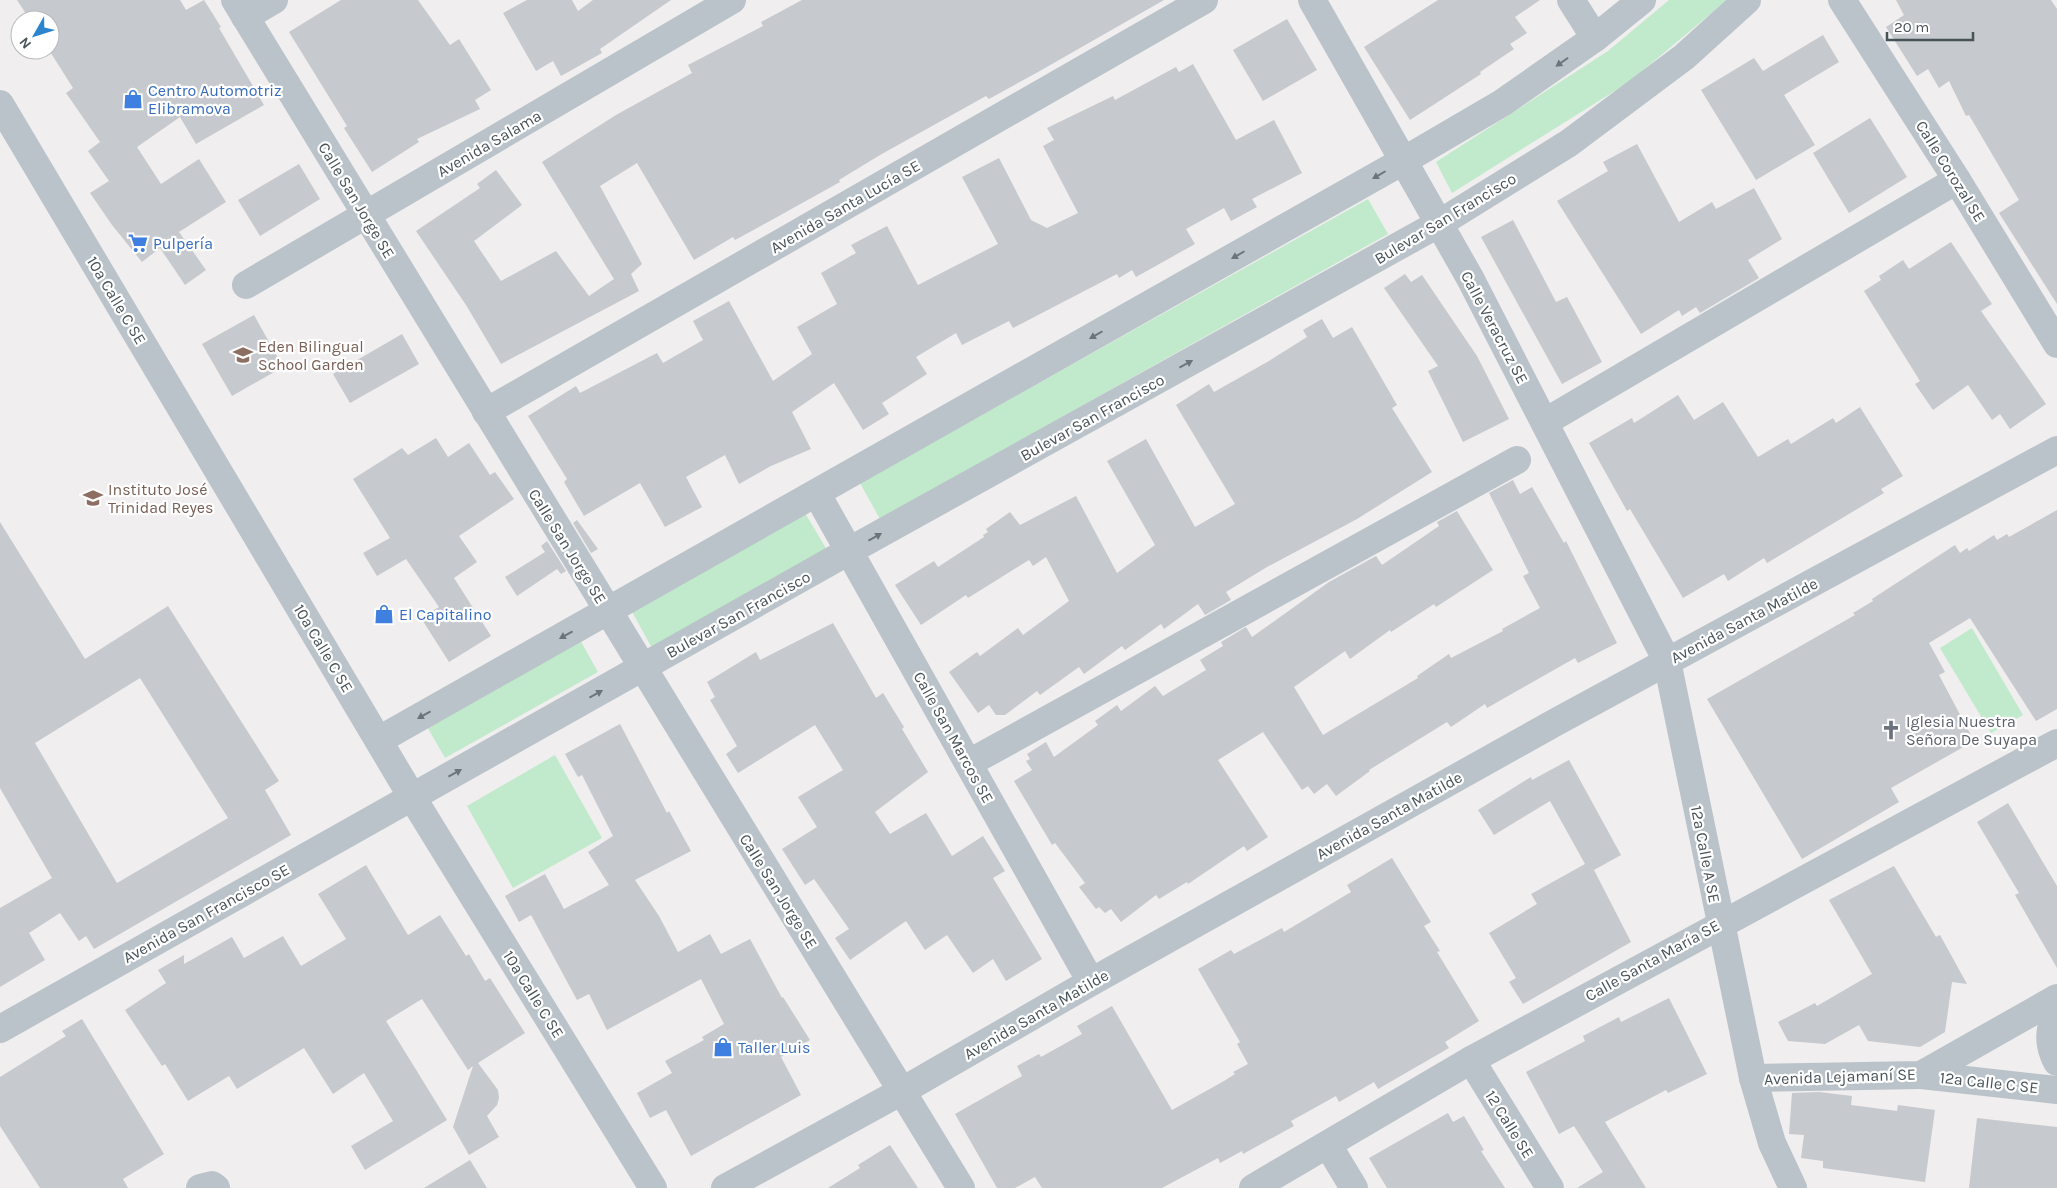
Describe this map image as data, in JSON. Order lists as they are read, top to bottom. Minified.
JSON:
{"streets":{"street":["Avenida Salama","Calle Corozal SE","Calle San Jorge SE","Avenida Santa Lucía SE","Bulevar San Francisco","10a Calle C SE","Calle Veracruz SE","Avenida Santa Matilde","Calle San Marcos SE","12a Calle A SE","Avenida San Francisco SE","Calle Santa María SE","Avenida Lejamaní SE","12a Calle C SE","12 Calle SE"]},"crossings":[["Avenida Salama","Calle San Jorge SE"],["Calle San Jorge SE","Avenida Santa Lucía SE"],["Calle San Jorge SE","Bulevar San Francisco"],["Calle San Jorge SE","Avenida Santa Matilde"],["Bulevar San Francisco","10a Calle C SE"],["Bulevar San Francisco","Calle Veracruz SE"],["Bulevar San Francisco","Calle San Marcos SE"],["Bulevar San Francisco","Avenida San Francisco SE"],["10a Calle C SE","Avenida San Francisco SE"],["Calle Veracruz SE","Avenida Santa Matilde"],["Calle Veracruz SE","12a Calle A SE"],["Avenida Santa Matilde","Calle San Marcos SE"],["Avenida Santa Matilde","12a Calle A SE"],["12a Calle A SE","Calle Santa María SE"],["12a Calle A SE","Avenida Lejamaní SE"],["Calle Santa María SE","12 Calle SE"],["Avenida Lejamaní SE","12a Calle C SE"]],"places":{"shop":["Centro Automotriz Elibramova","El Capitalino","Taller Luis"],"supermarket":["Pulpería"],"school or university":["Eden Bilingual School Garden","Instituto José Trinidad Reyes"],"church":["Iglesia Nuestra Señora De Suyapa"]},"scale_bar":"20 m","north":"bottom left"}
